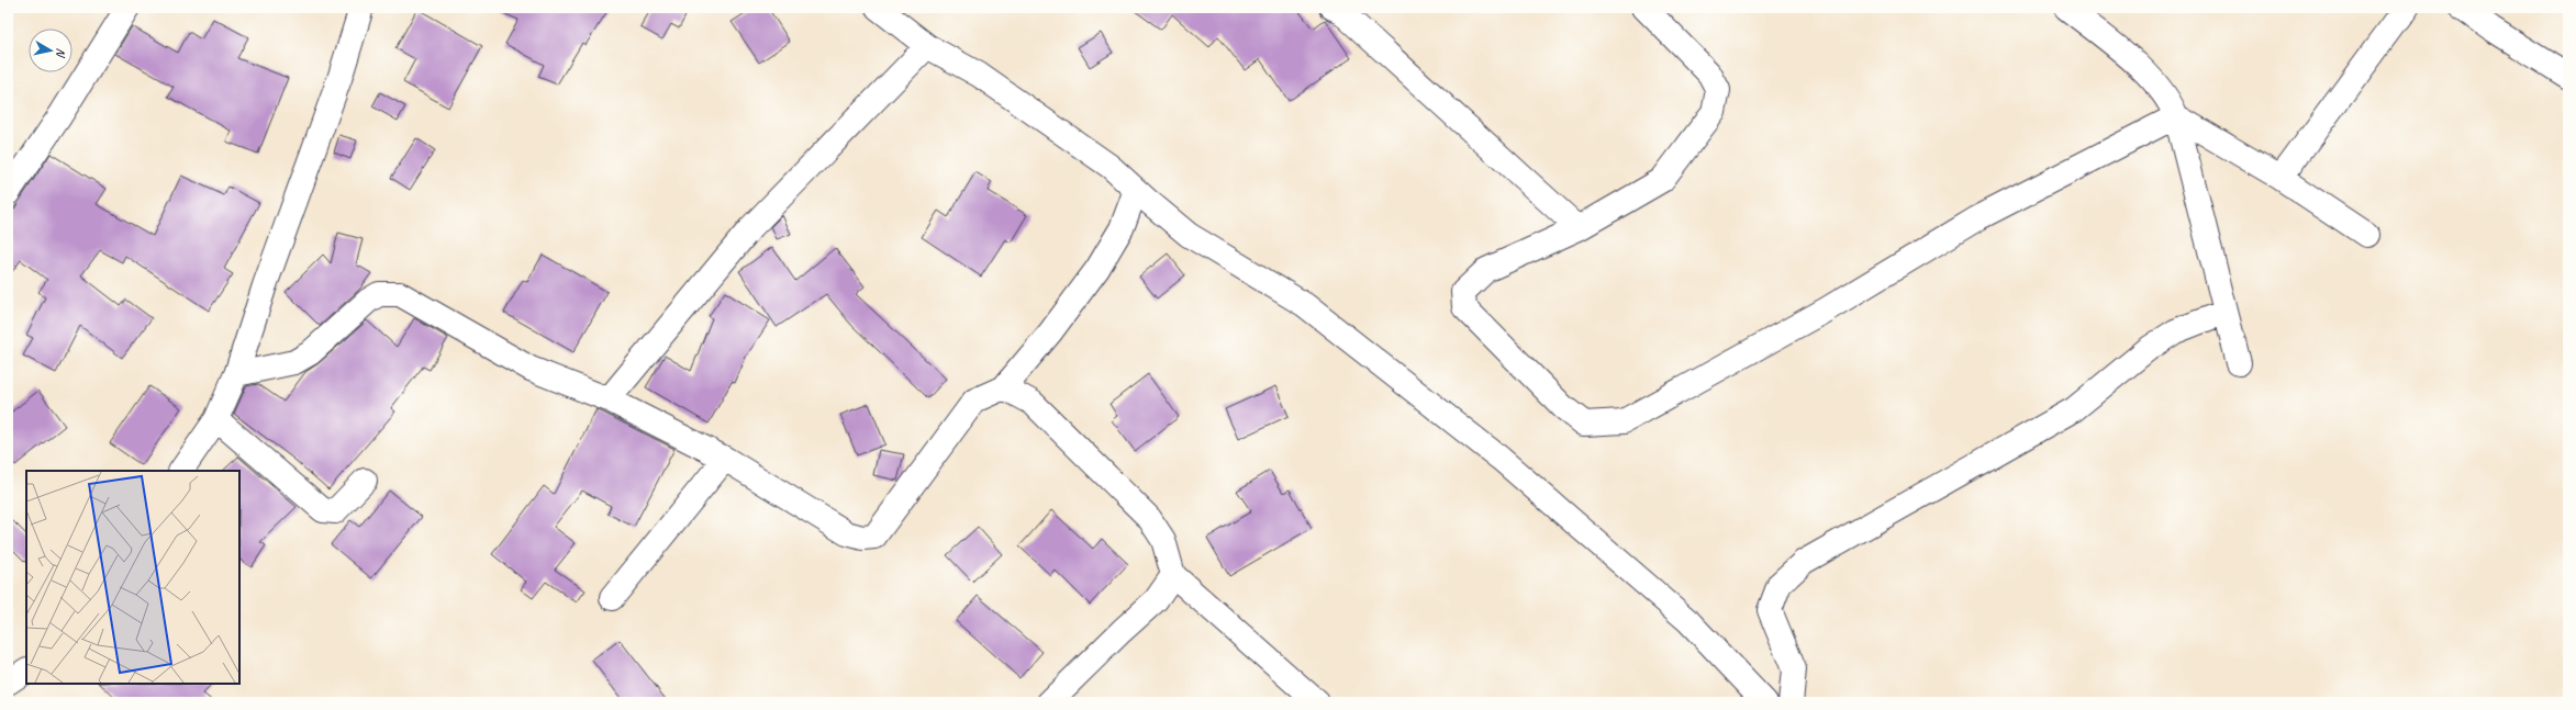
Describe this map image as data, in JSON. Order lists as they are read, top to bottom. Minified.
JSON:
{"north":"right"}
